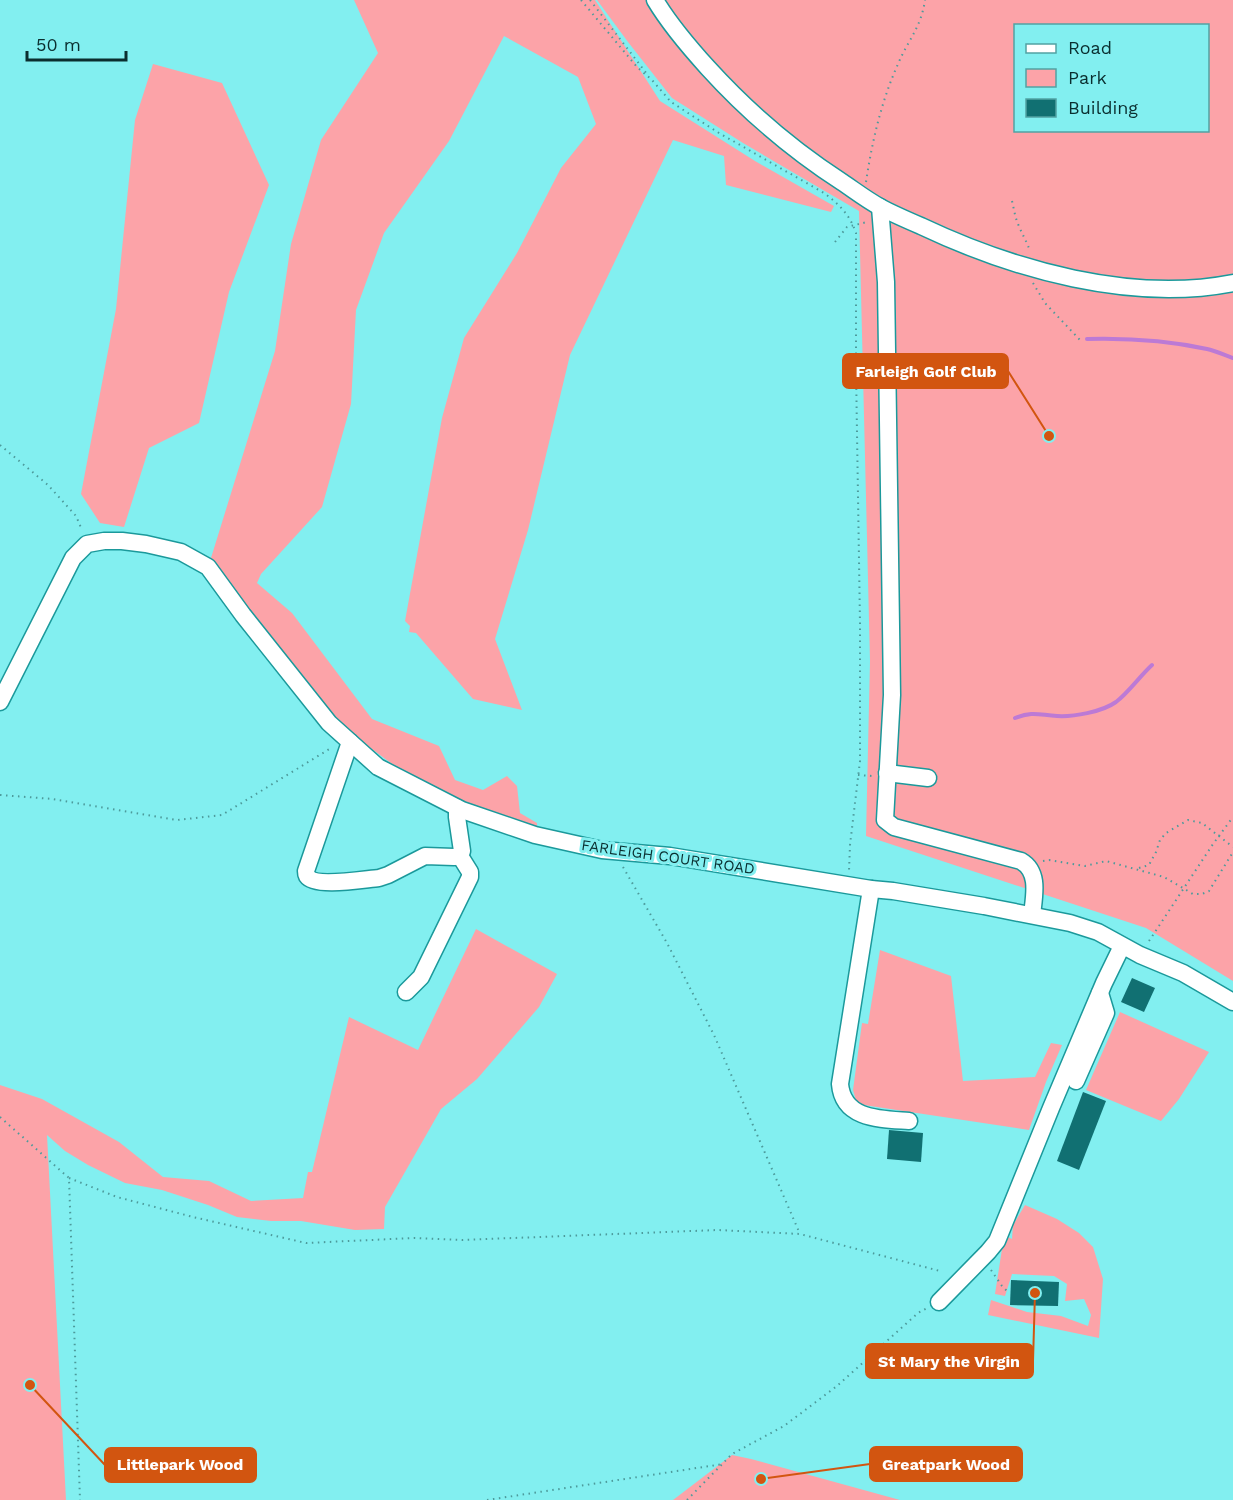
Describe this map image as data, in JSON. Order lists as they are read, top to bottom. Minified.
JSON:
{"streets":{"street":["FARLEIGH COURT ROAD"]},"places":["Farleigh Golf Club","St Mary the Virgin","Littlepark Wood","Greatpark Wood"],"legend":["Road","Park","Building"],"scale_bar":"50 m"}
